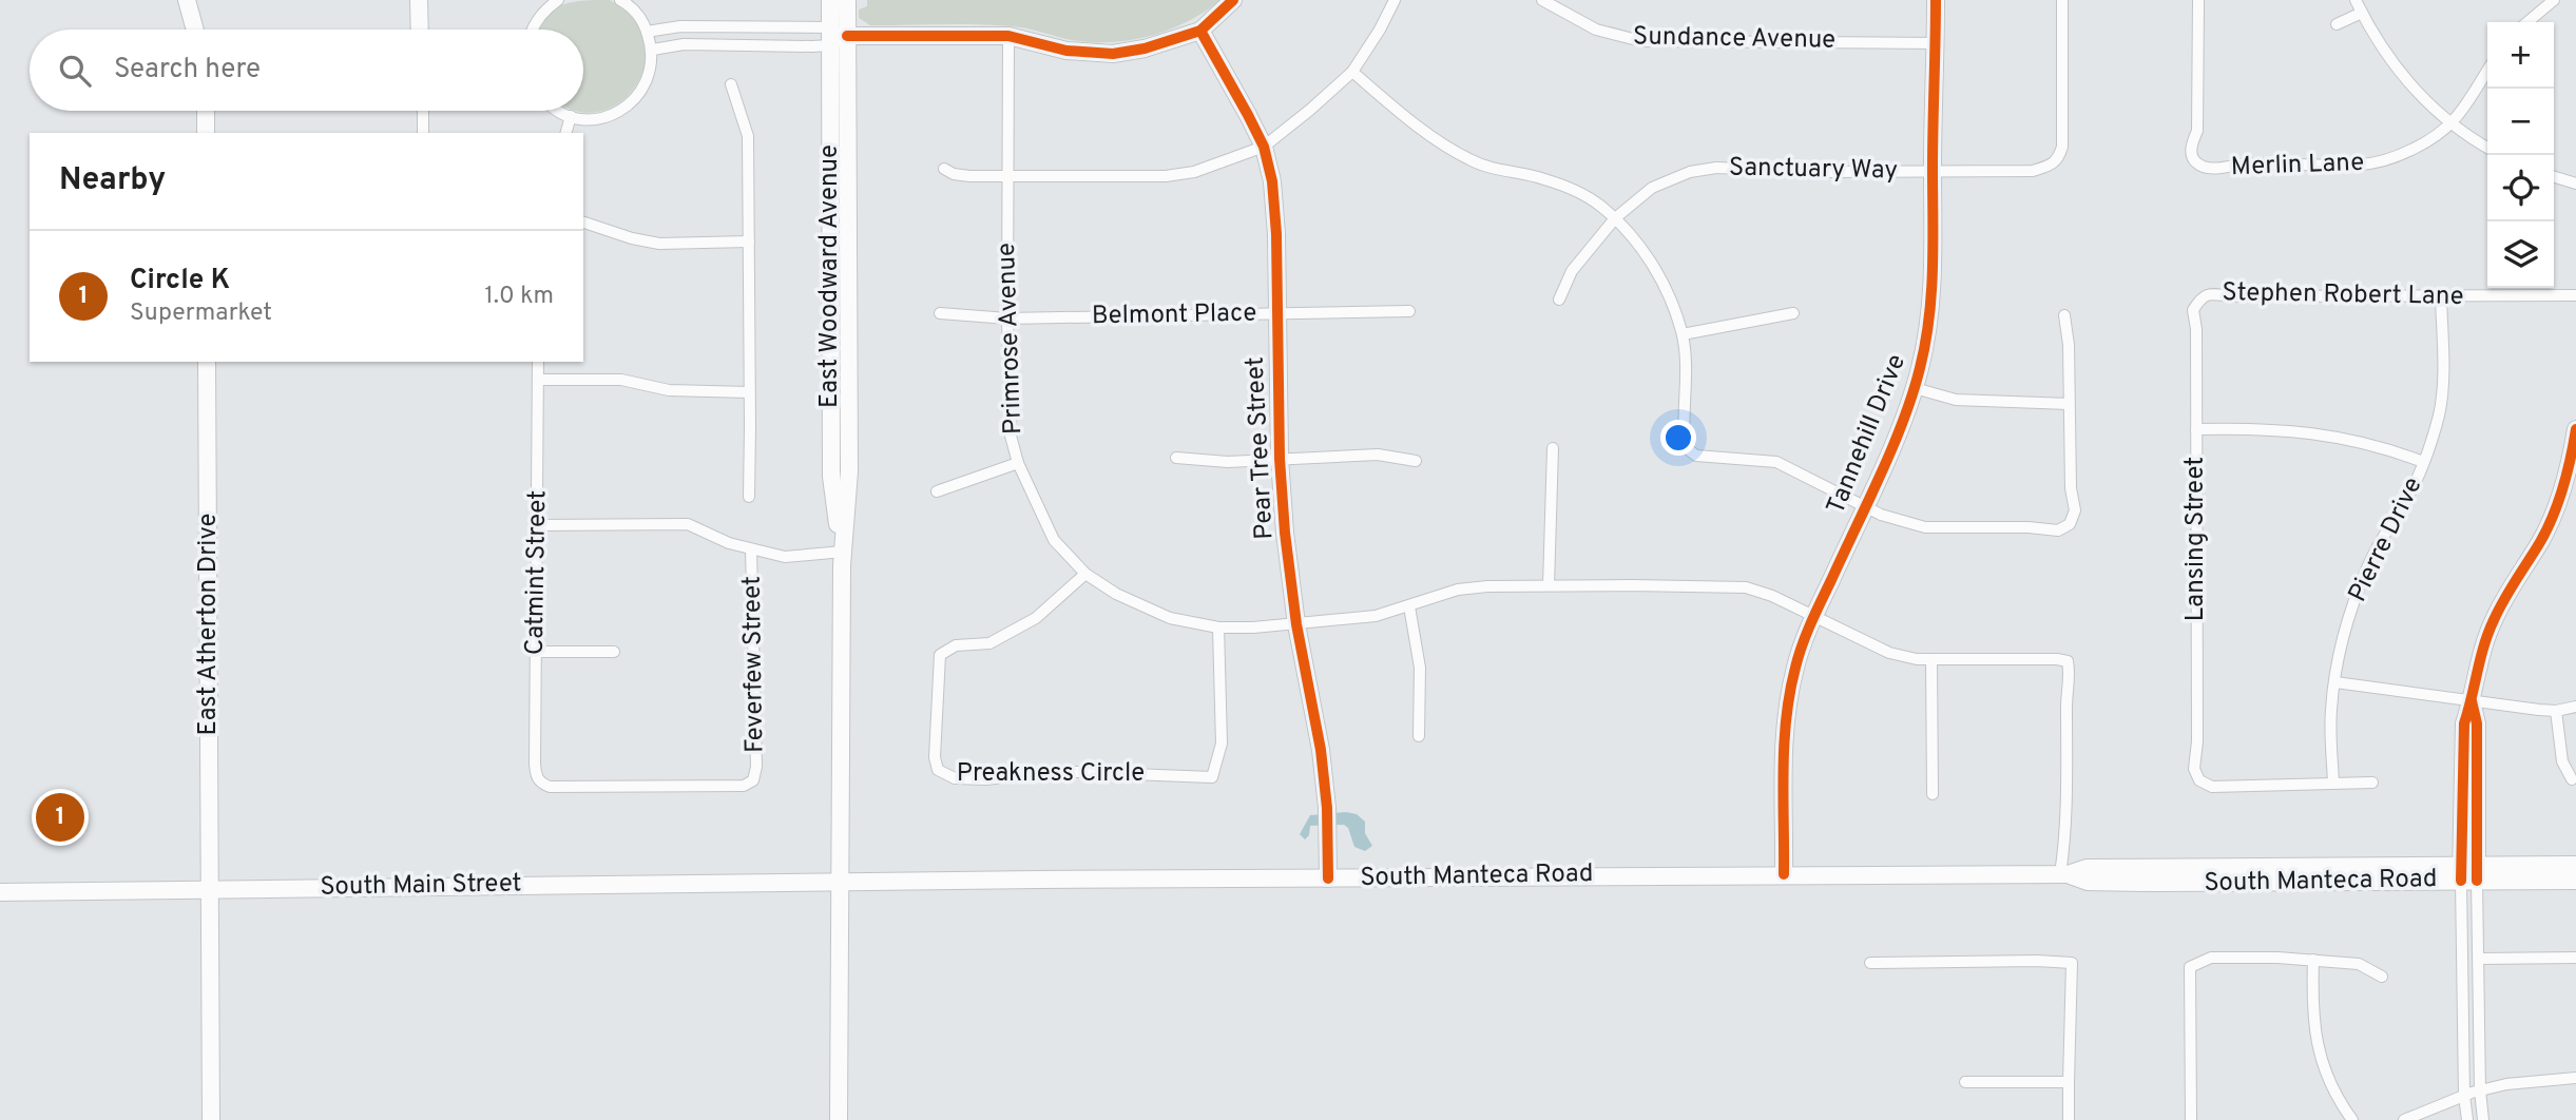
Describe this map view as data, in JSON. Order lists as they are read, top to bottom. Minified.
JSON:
{"streets":{"street":["Sundance Avenue","Merlin Lane","Sanctuary Way","East Woodward Avenue","Stephen Robert Lane","Belmont Place","Primrose Avenue","Tannehill Drive","Pear Tree Street","Lansing Street","Pierre Drive","Catmint Street","East Atherton Drive","Feverfew Street","Preakness Circle","South Manteca Road","South Main Street"]},"crossings":[["Sundance Avenue","Tannehill Drive"],["Sanctuary Way","Tannehill Drive"],["East Woodward Avenue","South Manteca Road"],["East Woodward Avenue","South Main Street"],["Stephen Robert Lane","Lansing Street"],["Stephen Robert Lane","Pierre Drive"],["Belmont Place","Primrose Avenue"],["Belmont Place","Pear Tree Street"],["Primrose Avenue","Tannehill Drive"],["Primrose Avenue","Pear Tree Street"],["Primrose Avenue","Preakness Circle"],["Primrose Avenue","South Manteca Road"],["Tannehill Drive","South Manteca Road"],["Pear Tree Street","South Manteca Road"],["Lansing Street","Pierre Drive"],["Catmint Street","Feverfew Street"],["East Atherton Drive","South Main Street"],["South Manteca Road","South Main Street"]],"page":{"map_buttons":["+","−"],"search":"Search here","heading":"Nearby","list":[{"mark":"1","name":"Circle K","note":"Supermarket","value":"1.0 km"}],"pins":"1"}}
